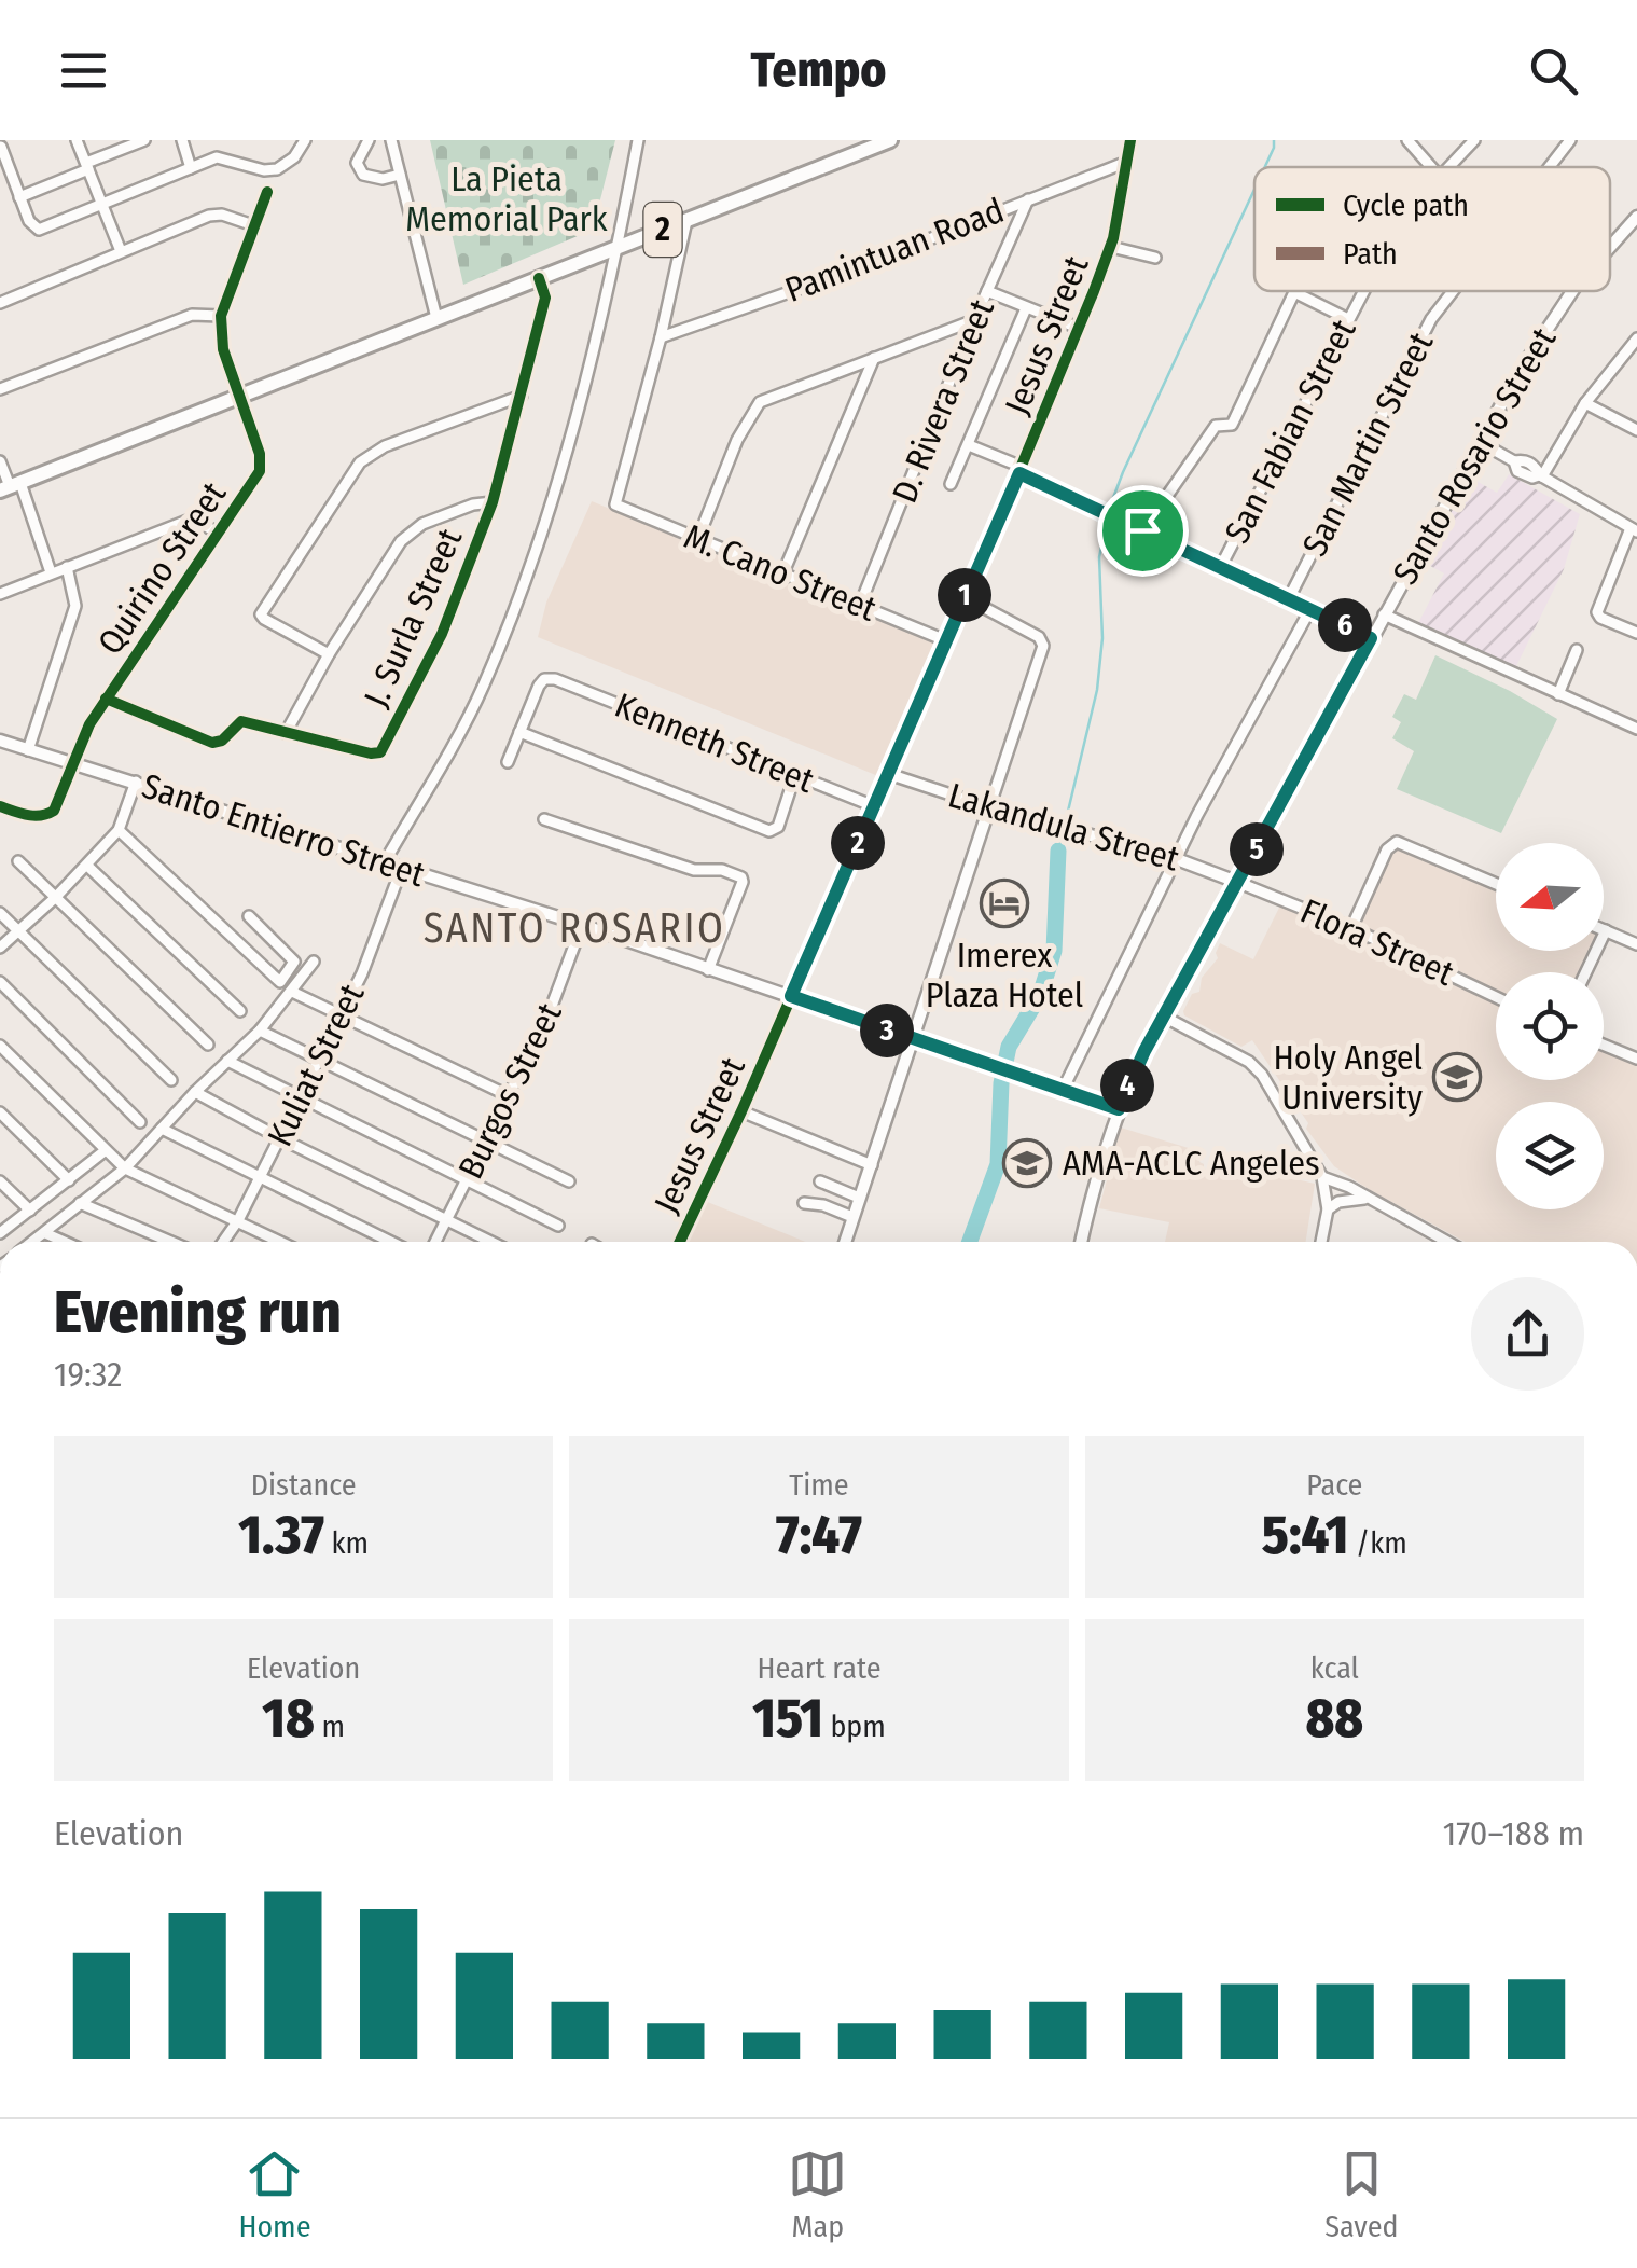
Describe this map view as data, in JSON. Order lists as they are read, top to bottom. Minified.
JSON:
{"streets":{"highway":["2"],"main road":["Santo Rosario Street","Lakandula Street","Santo Entierro Street"],"street":["Pamintuan Road","Jesus Street","D. Rivera Street","San Fabian Street","San Martin Street","Quirino Street","M. Cano Street","J. Surla Street","Kenneth Street","Flora Street","Kuliat Street","Burgos Street"]},"crossings":[["2","Quirino Street"],["2","J. Surla Street"],["Pamintuan Road","Jesus Street"],["Pamintuan Road","D. Rivera Street"],["Pamintuan Road","M. Cano Street"],["Jesus Street","M. Cano Street"],["Jesus Street","Kenneth Street"],["Jesus Street","Lakandula Street"],["Jesus Street","Santo Entierro Street"],["D. Rivera Street","M. Cano Street"],["Santo Rosario Street","Lakandula Street"],["Santo Rosario Street","Santo Entierro Street"],["Santo Rosario Street","Flora Street"],["Quirino Street","J. Surla Street"],["Quirino Street","Santo Entierro Street"],["Lakandula Street","Flora Street"],["Santo Entierro Street","Kuliat Street"],["Santo Entierro Street","Burgos Street"]],"districts":["SANTO ROSARIO"],"parks":["La Pieta Memorial Park"],"places":{"hotel":["Imerex Plaza Hotel"],"school or university":["Holy Angel University","AMA-ACLC Angeles"]},"legend":["Cycle path","Path"],"north":"left","page":{"header":"Tempo","pins":["1","6","2","5","3","4"],"heading":["Evening run","19:32"],"stats":[["Distance","1.37 km"],["Time","7:47"],["Pace","5:41 /km"],["Elevation","18 m"],["Heart rate","151 bpm"],["kcal","88"]],"chart":["Elevation","170–188 m"],"tabs":["Home","Map","Saved"]}}
